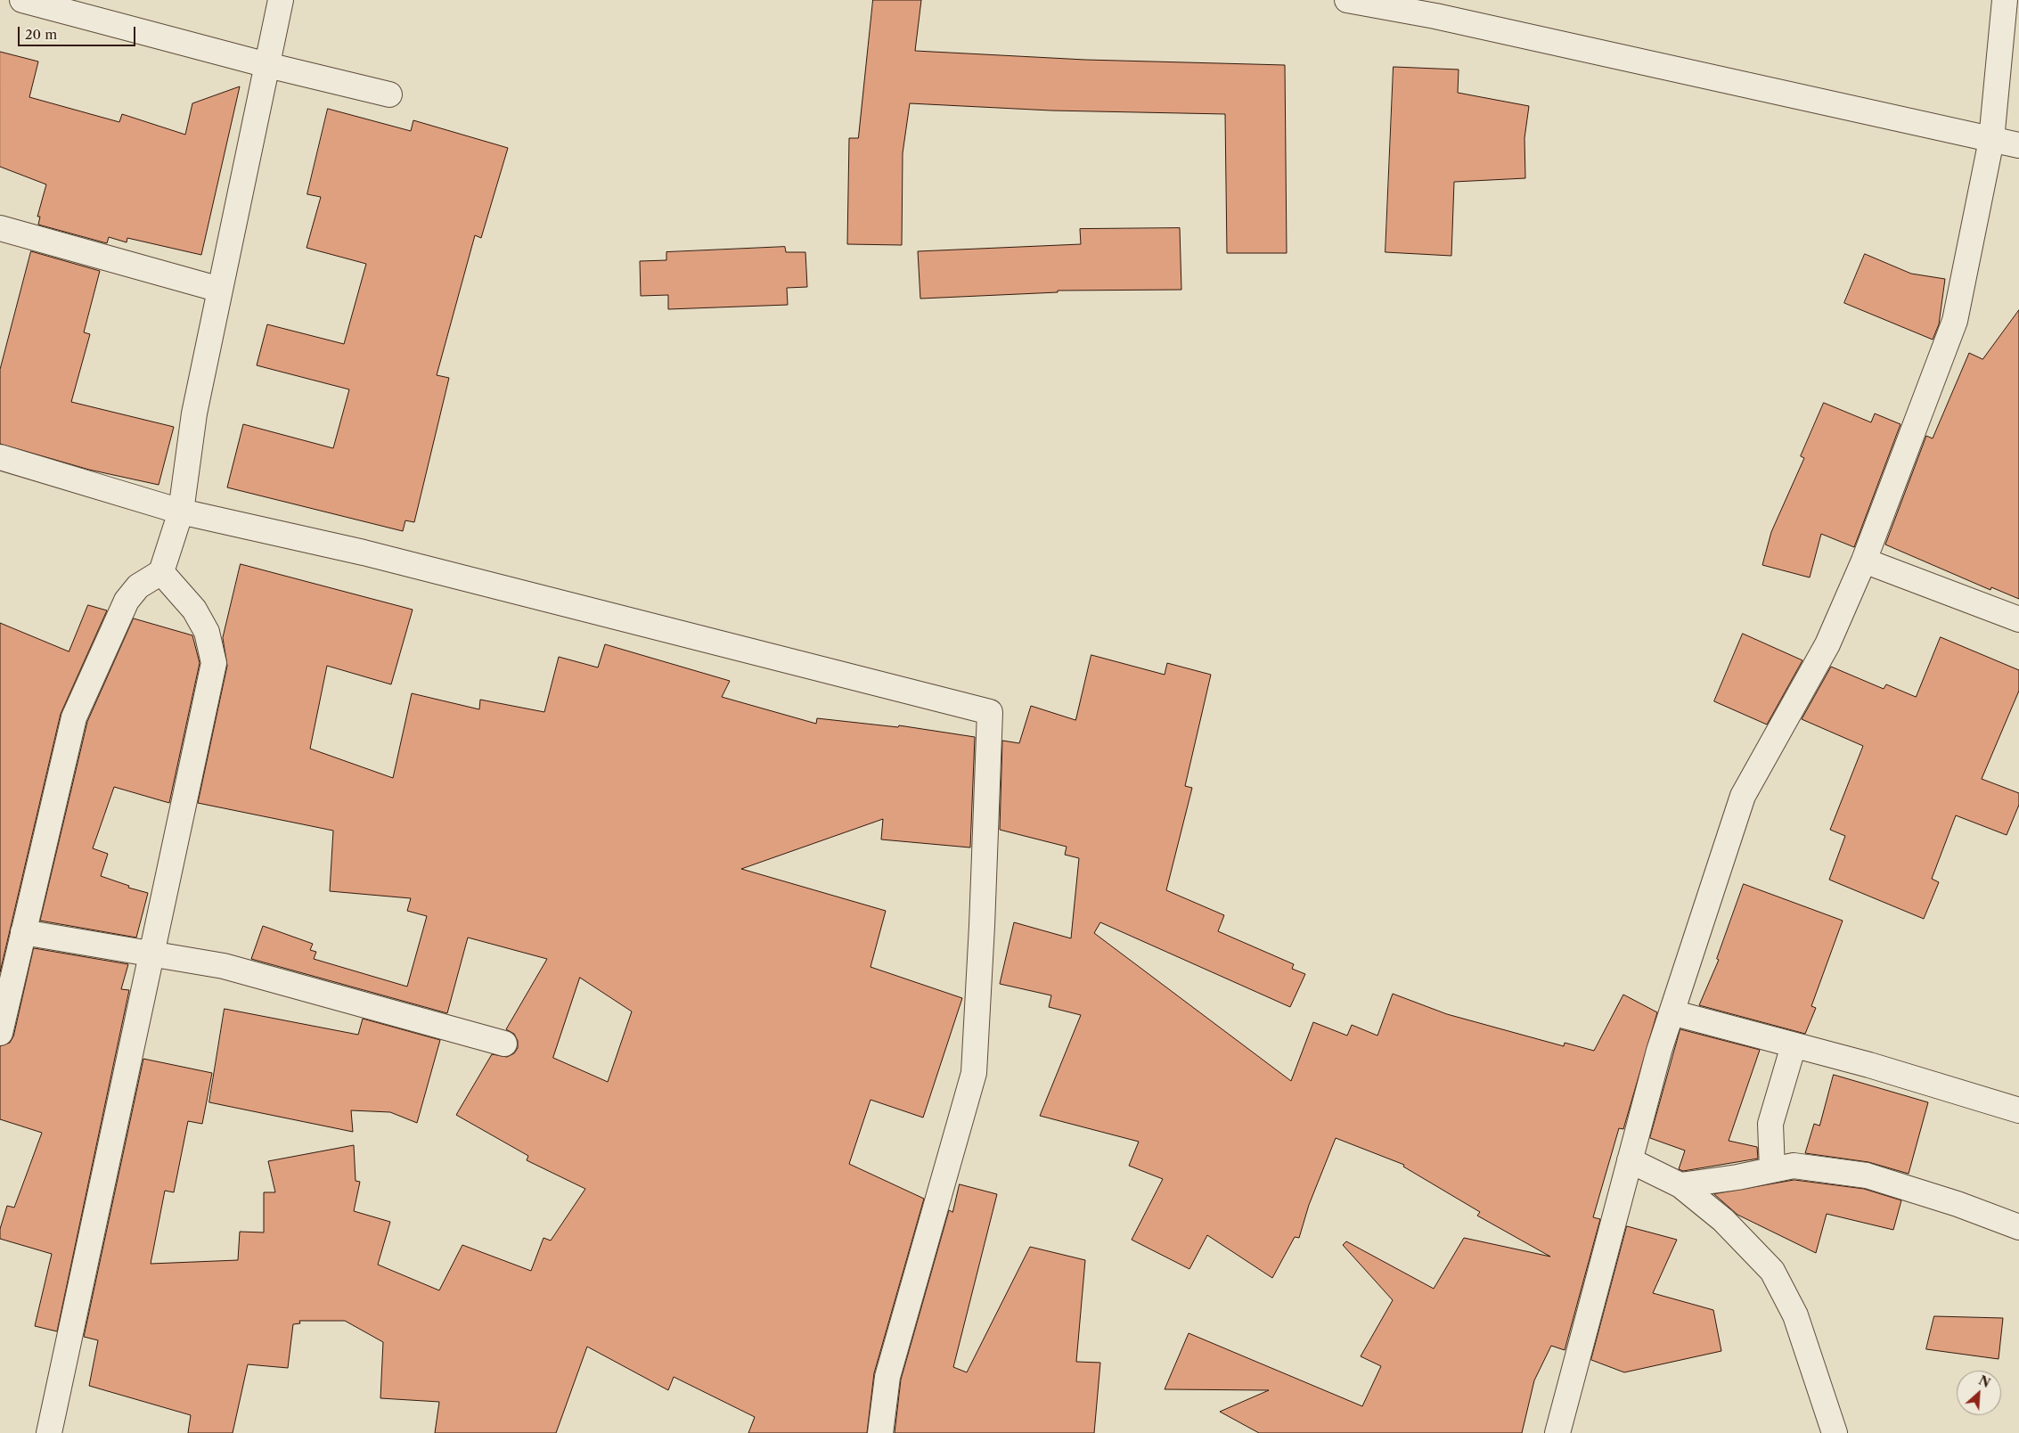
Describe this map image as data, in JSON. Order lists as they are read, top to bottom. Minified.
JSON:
{"scale_bar":"20 m","north":"top right"}
